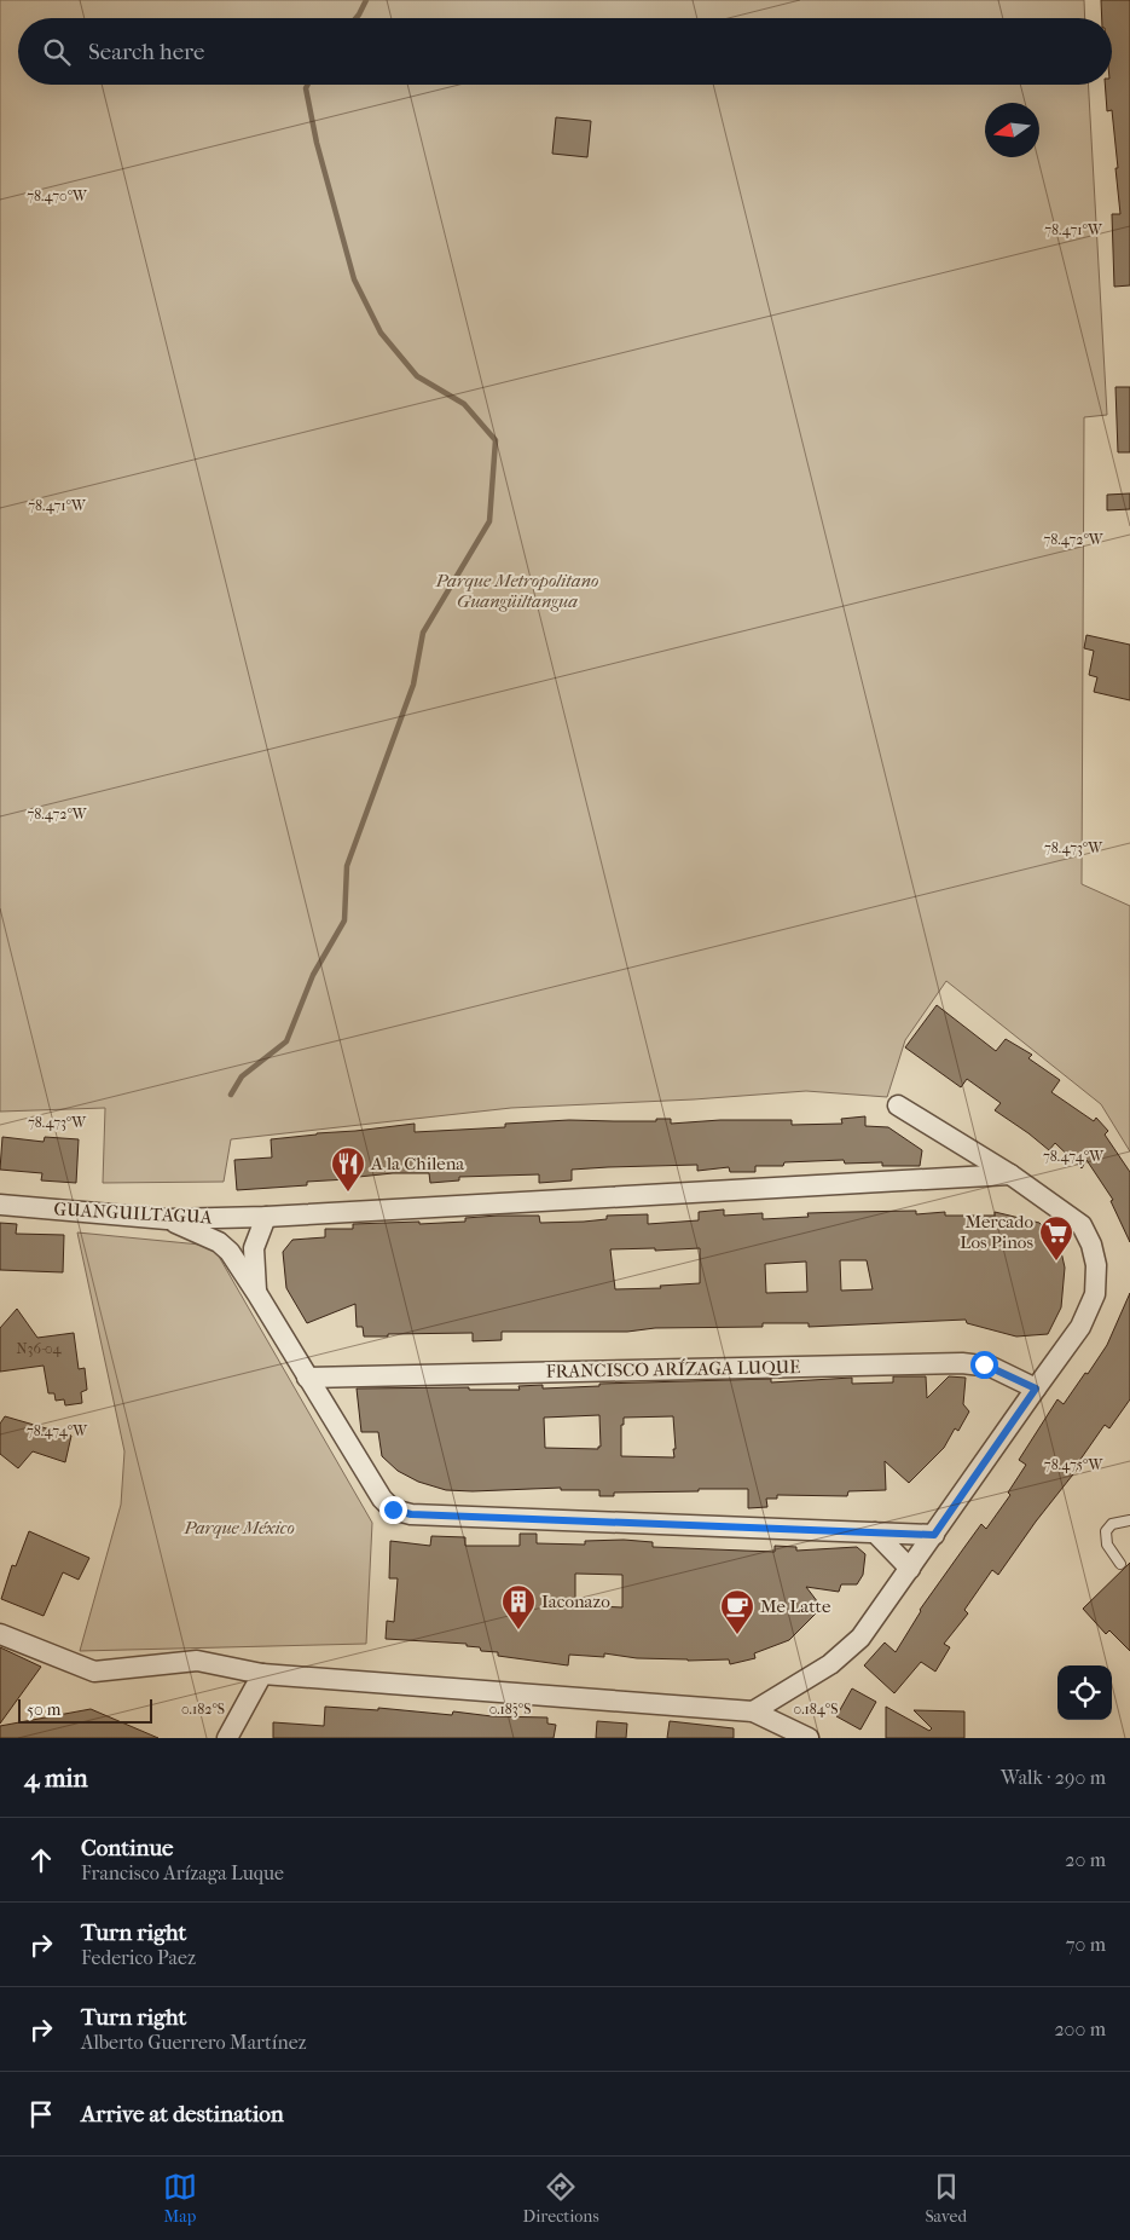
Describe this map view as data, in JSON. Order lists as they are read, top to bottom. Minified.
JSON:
{"streets":{"street":["GUANGUILTAGUA","FRANCISCO ARÍZAGA LUQUE"]},"parks":["Parque Metropolitano Guangüiltangua","Parque México"],"places":{"restaurant":["A la Chilena"],"supermarket":["Mercado Los Pinos"],"building":["Iaconazo"],"cafe":["Me Latte"]},"house_numbers":["N36-04"],"scale_bar":"50 m","north":"left","page":{"search":"Search here","scale":"50 m","heading":["4 min","Walk · 290 m"],"list":[["Continue","Francisco Arízaga Luque","20 m"],["Turn right","Federico Paez","70 m"],["Turn right","Alberto Guerrero Martínez","200 m"],"Arrive at destination"],"nav":["Map","Directions","Saved"]},"coordinates":["78.470°W","78.471°W","78.472°W","78.473°W","78.474°W","78.475°W","0.182°S","0.183°S","0.184°S"]}
